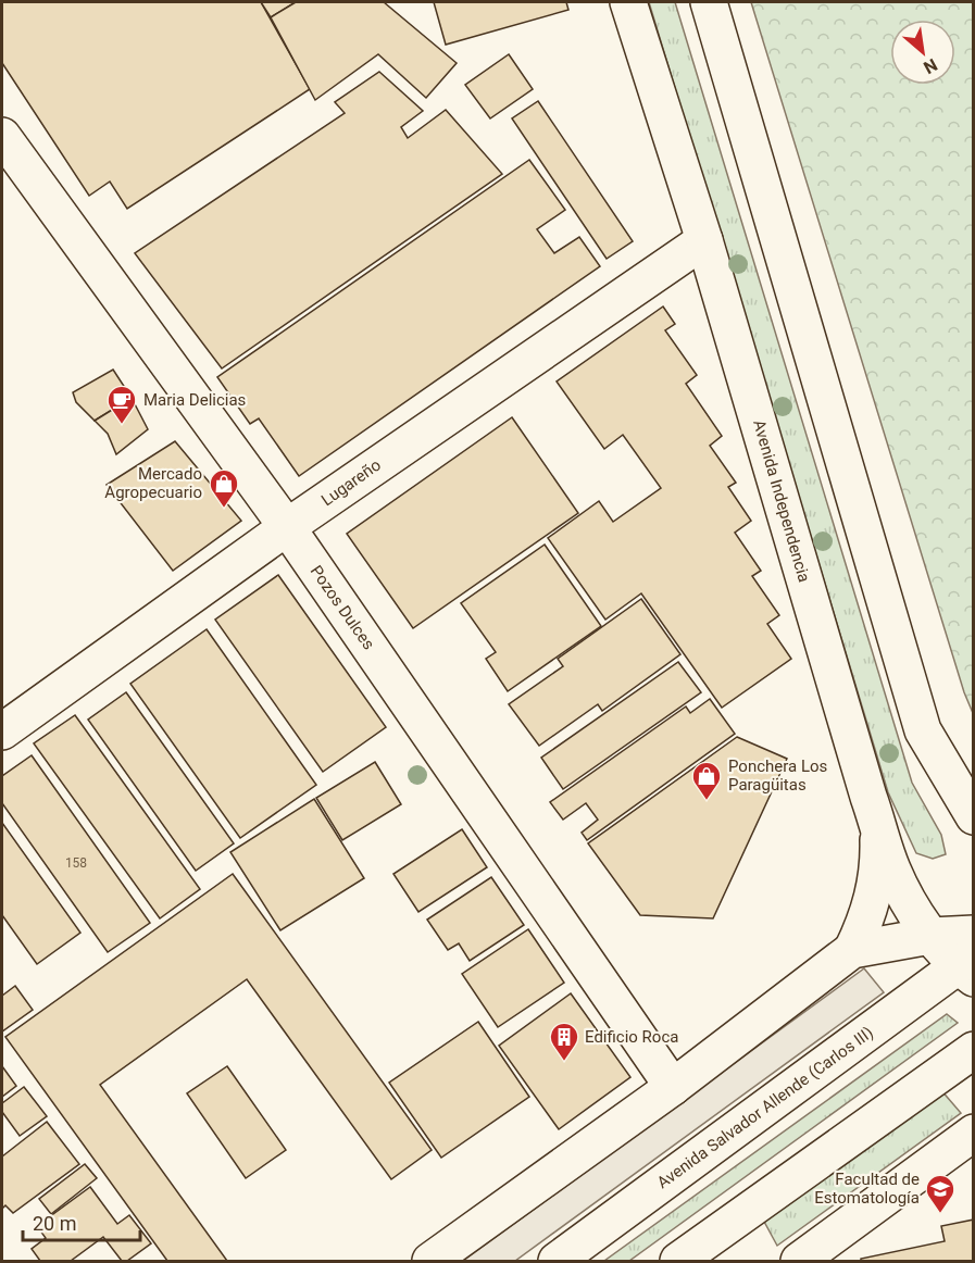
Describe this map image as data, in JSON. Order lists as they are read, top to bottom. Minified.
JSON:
{"streets":{"main road":["Lugareño","Avenida Independencia","Pozos Dulces","Avenida Salvador Allende (Carlos III)"]},"crossings":[["Lugareño","Avenida Independencia"],["Lugareño","Pozos Dulces"],["Avenida Independencia","Avenida Salvador Allende (Carlos III)"]],"places":{"cafe":["Maria Delicias"],"shop":["Mercado Agropecuario","Ponchera Los Paragüitas"],"building":["Edificio Roca"],"school or university":["Facultad de Estomatología"]},"house_numbers":["158"],"scale_bar":"20 m","north":"bottom right"}
